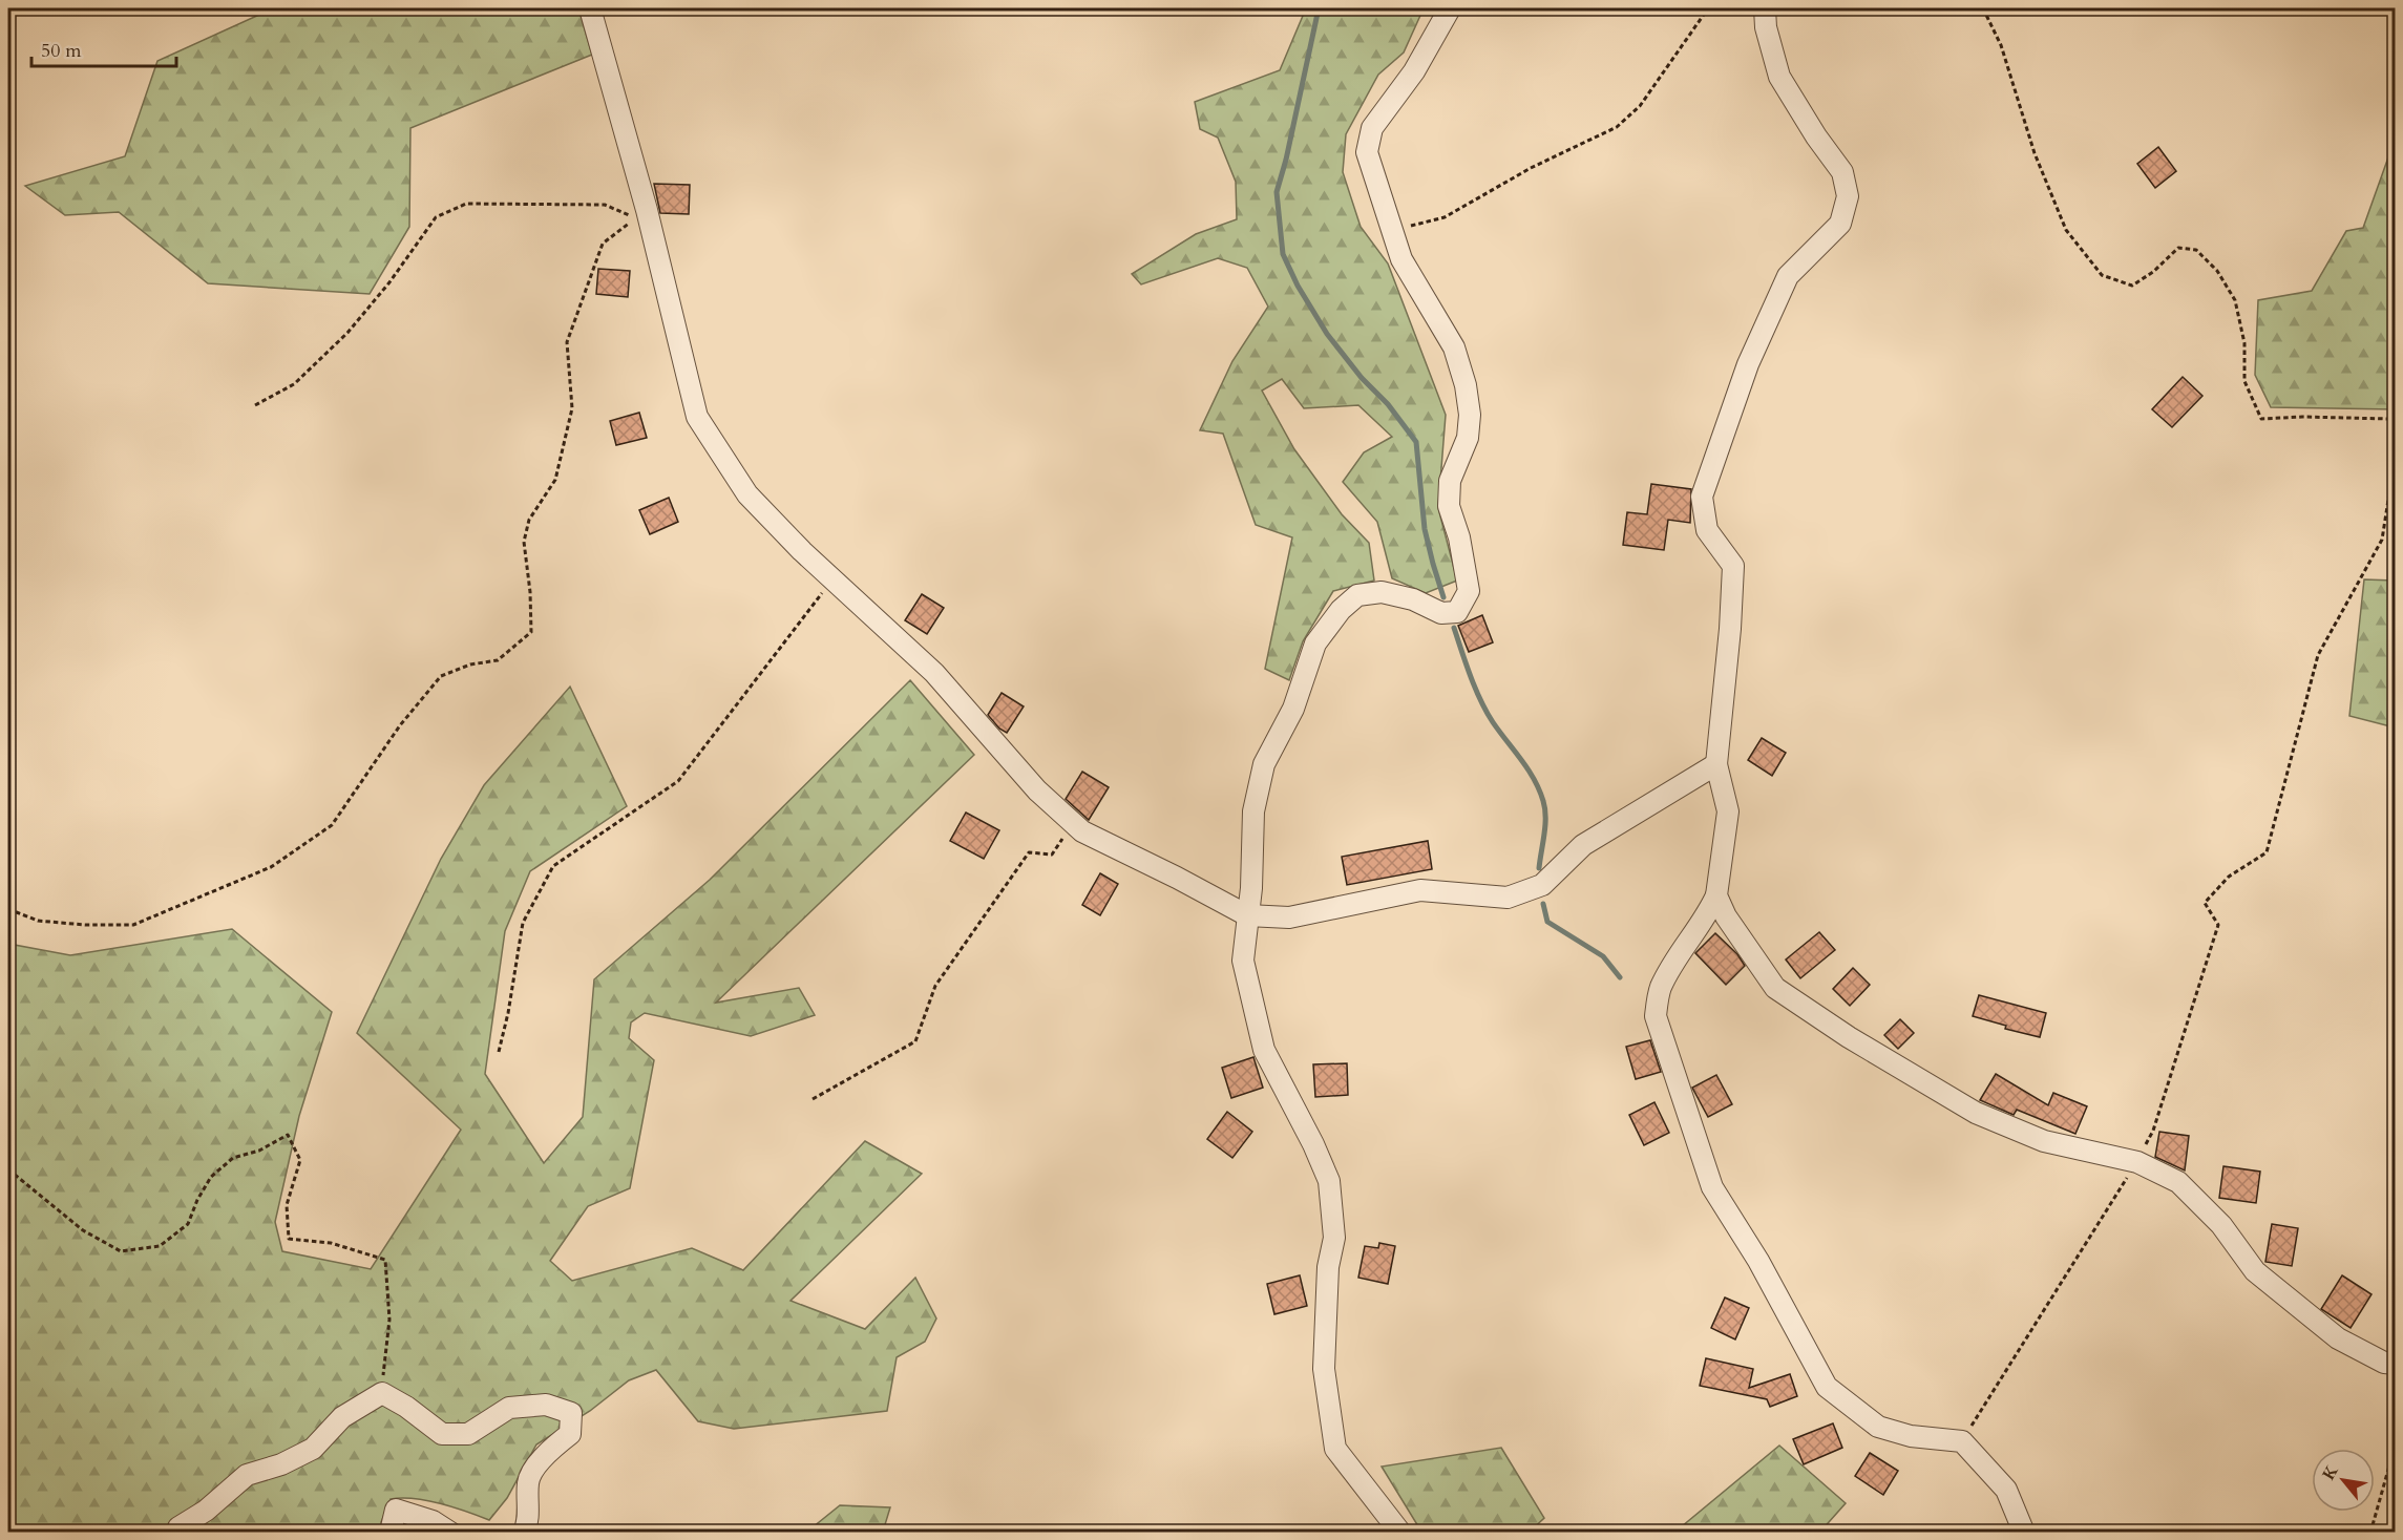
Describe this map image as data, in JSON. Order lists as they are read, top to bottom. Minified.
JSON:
{"scale_bar":"50 m","north":"top left"}
